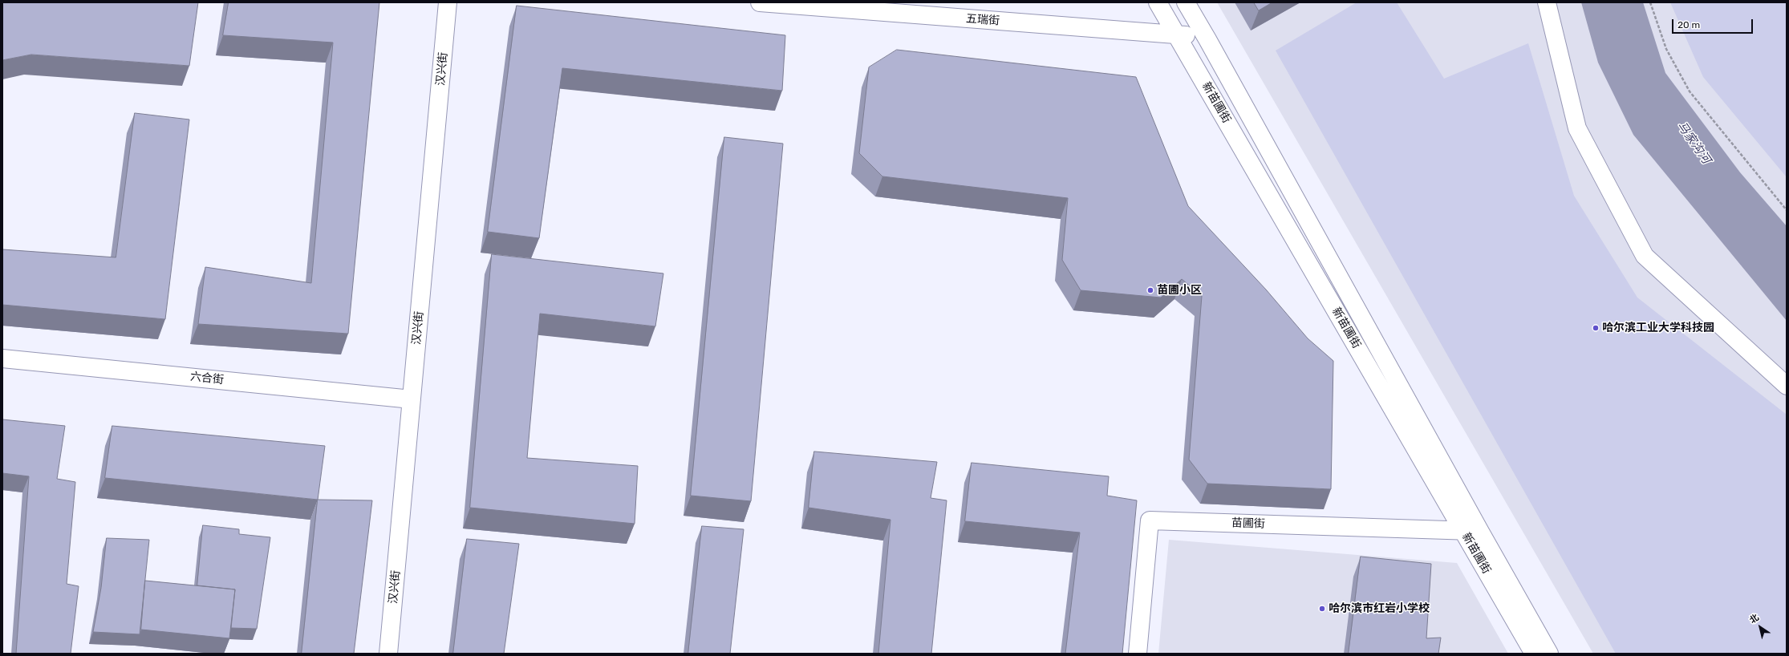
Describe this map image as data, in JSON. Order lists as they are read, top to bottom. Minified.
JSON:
{"streets":{"street":["五瑞街","汉兴街","新苗圃街","六合街","苗圃街"]},"crossings":[["五瑞街","新苗圃街"],["汉兴街","六合街"],["新苗圃街","苗圃街"]],"water":["马家沟河"],"places":["苗圃小区","哈尔滨工业大学科技园","哈尔滨市红岩小学校"],"scale_bar":"20 m","north":"top left"}
